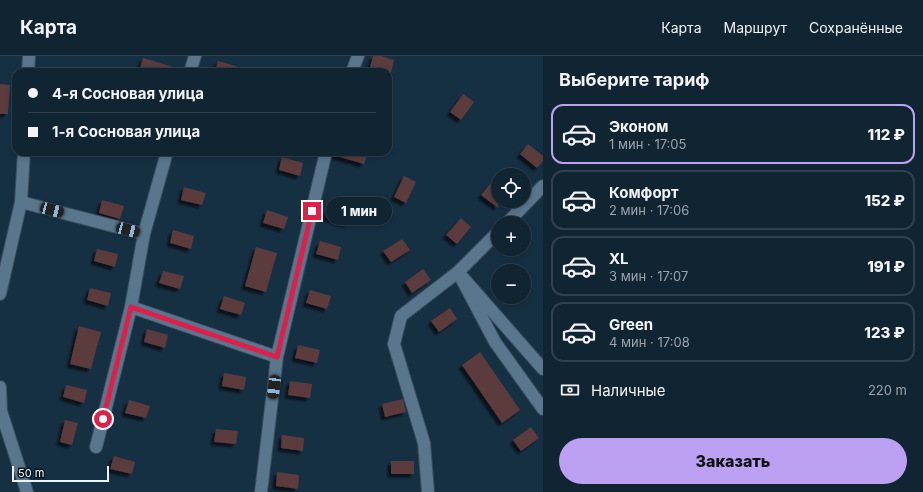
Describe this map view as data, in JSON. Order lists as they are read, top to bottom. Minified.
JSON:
{"scale_bar":"50 m","page":{"header":"Карта","nav":["Карта","Маршрут","Сохранённые"],"heading":"Выберите тариф","banner":["4-я Сосновая улица","1-я Сосновая улица"],"list":[{"name":"Эконом","note":"1 мин · 17:05","value":"112 ₽"},{"name":"Комфорт","note":"2 мин · 17:06","value":"152 ₽"},{"name":"XL","note":"3 мин · 17:07","value":"191 ₽"},{"name":"Green","note":"4 мин · 17:08","value":"123 ₽"}],"map_buttons":["+","−"],"bubble":"1 мин","pay":["Наличные","220 m"],"buttons":"Заказать","scale":"50 m"}}
